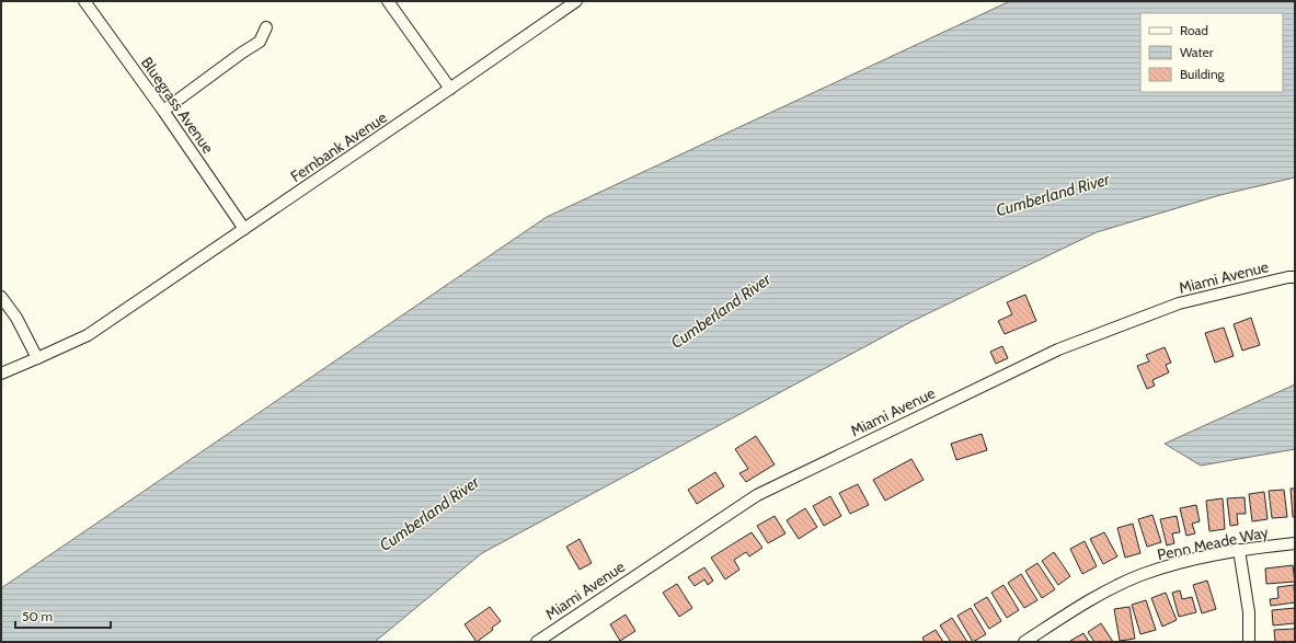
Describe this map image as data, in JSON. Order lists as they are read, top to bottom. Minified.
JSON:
{"streets":{"street":["Bluegrass Avenue","Fernbank Avenue","Miami Avenue","Penn Meade Way"]},"crossings":[["Bluegrass Avenue","Fernbank Avenue"]],"water":["Cumberland River"],"legend":["Road","Water","Building"],"scale_bar":"50 m"}
